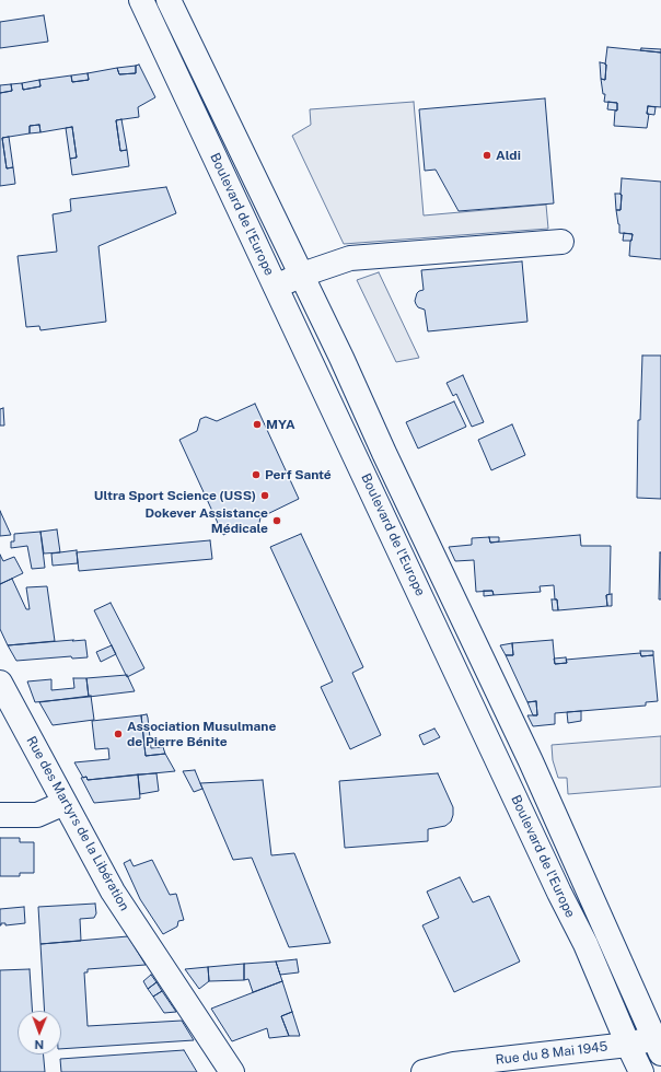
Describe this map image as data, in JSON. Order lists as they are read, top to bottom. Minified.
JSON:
{"streets":{"main road":["Boulevard de l'Europe","Rue des Martyrs de la Libération","Rue du 8 Mai 1945"]},"crossings":[["Boulevard de l'Europe","Rue du 8 Mai 1945"]],"places":["Aldi","MYA","Perf Santé","Ultra Sport Science (USS)","Dokever Assistance Médicale","Association Musulmane de Pierre Bénite"],"north":"bottom"}
